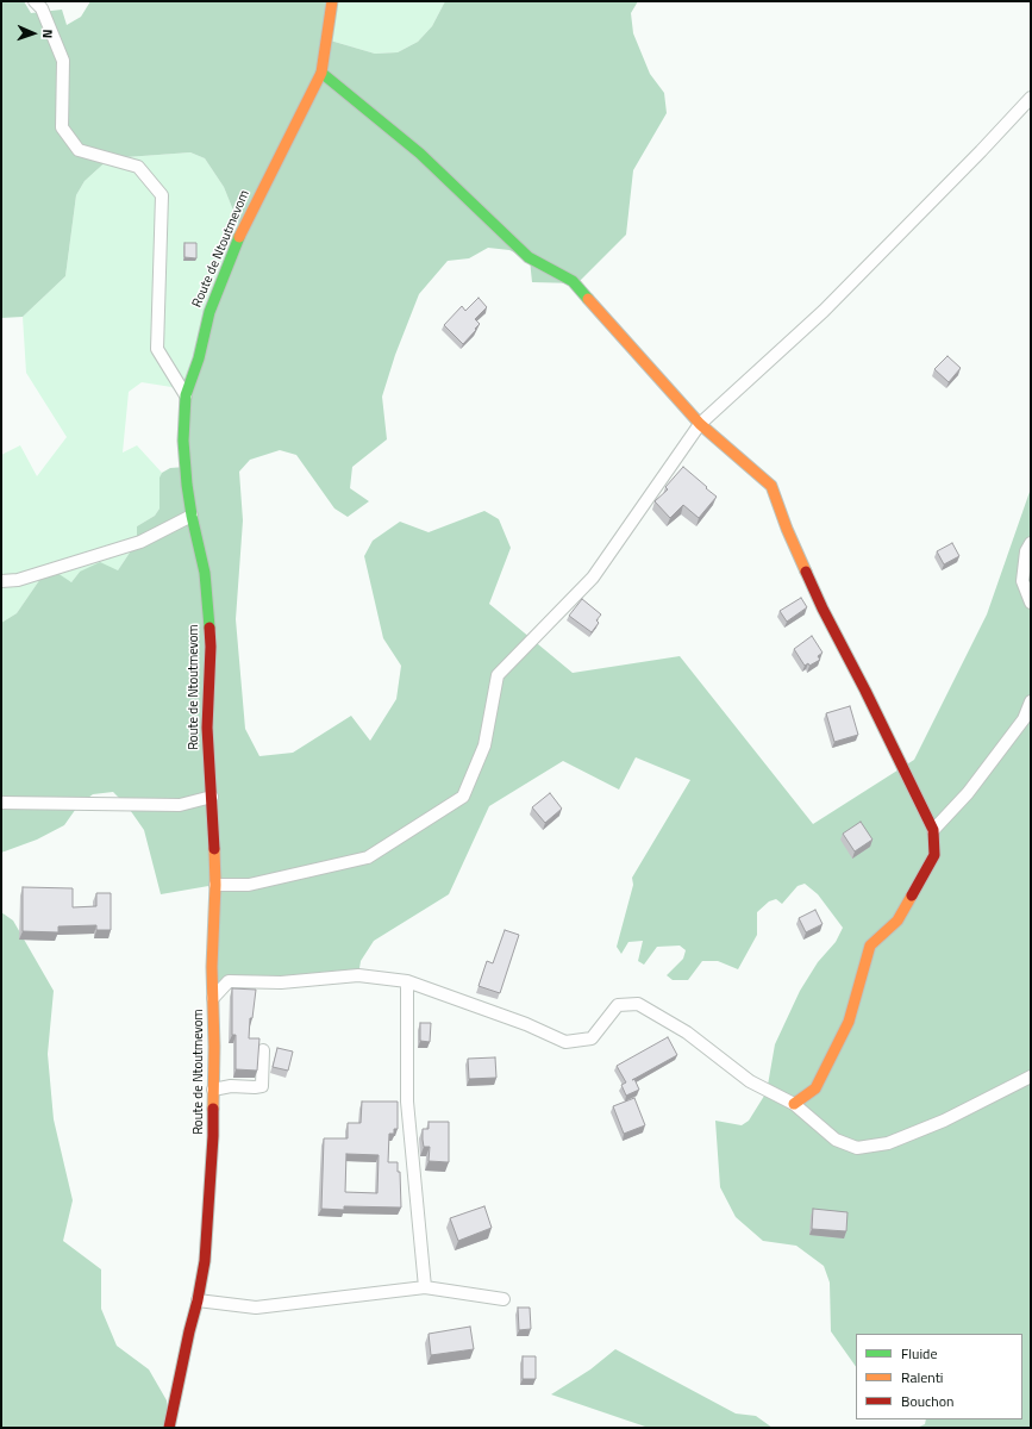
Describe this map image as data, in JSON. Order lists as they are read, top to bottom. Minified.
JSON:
{"streets":{"street":["Route de Ntoutmevom"]},"legend":["Fluide","Ralenti","Bouchon"],"north":"right"}
